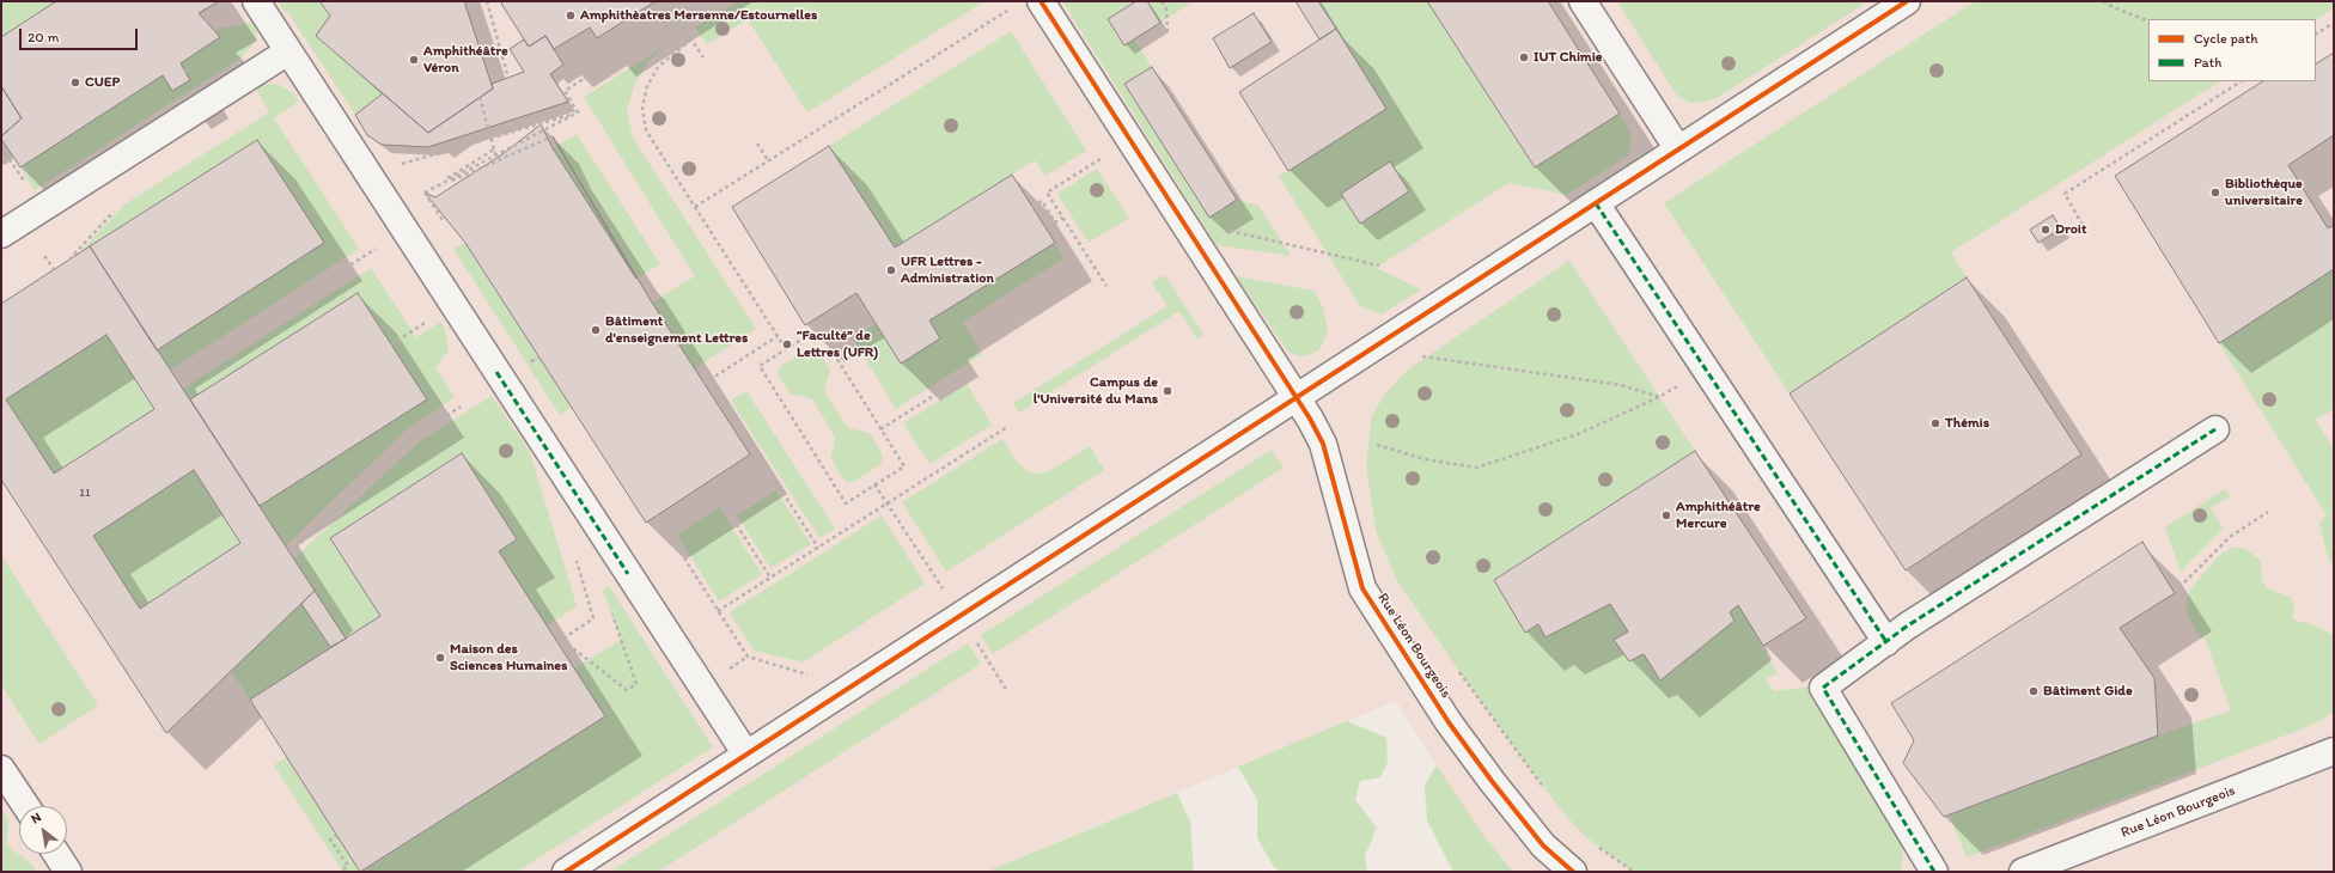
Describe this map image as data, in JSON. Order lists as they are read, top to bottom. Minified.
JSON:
{"streets":{"street":["Rue Léon Bourgeois"]},"places":["Amphithèatres Mersenne/Estournelles","IUT Chimie","Amphithéâtre Véron","CUEP","Bibliothèque universitaire","Droit","UFR Lettres - Administration","Bâtiment d'enseignement Lettres","“Faculté” de Lettres (UFR)","Campus de l'Université du Mans","Thémis","Amphithéâtre Mercure","Maison des Sciences Humaines","Bâtiment Gide"],"house_numbers":["11"],"legend":["Cycle path","Path"],"scale_bar":"20 m","north":"top left"}
